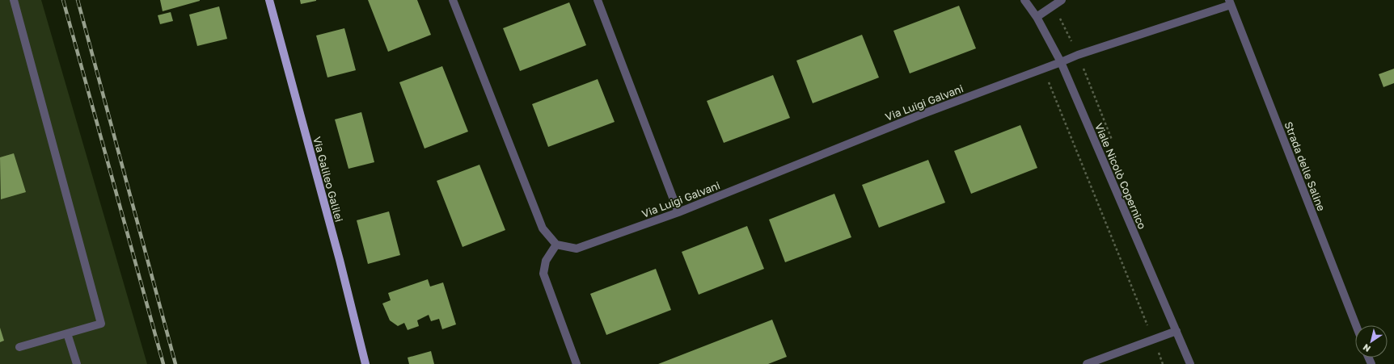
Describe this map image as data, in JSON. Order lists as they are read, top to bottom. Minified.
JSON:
{"streets":{"main road":["Via Galileo Galilei"],"street":["Via Luigi Galvani","Strada delle Saline","Viale Nicolò Copernico"]},"crossings":[["Via Luigi Galvani","Strada delle Saline"],["Via Luigi Galvani","Viale Nicolò Copernico"]],"north":"bottom left"}
